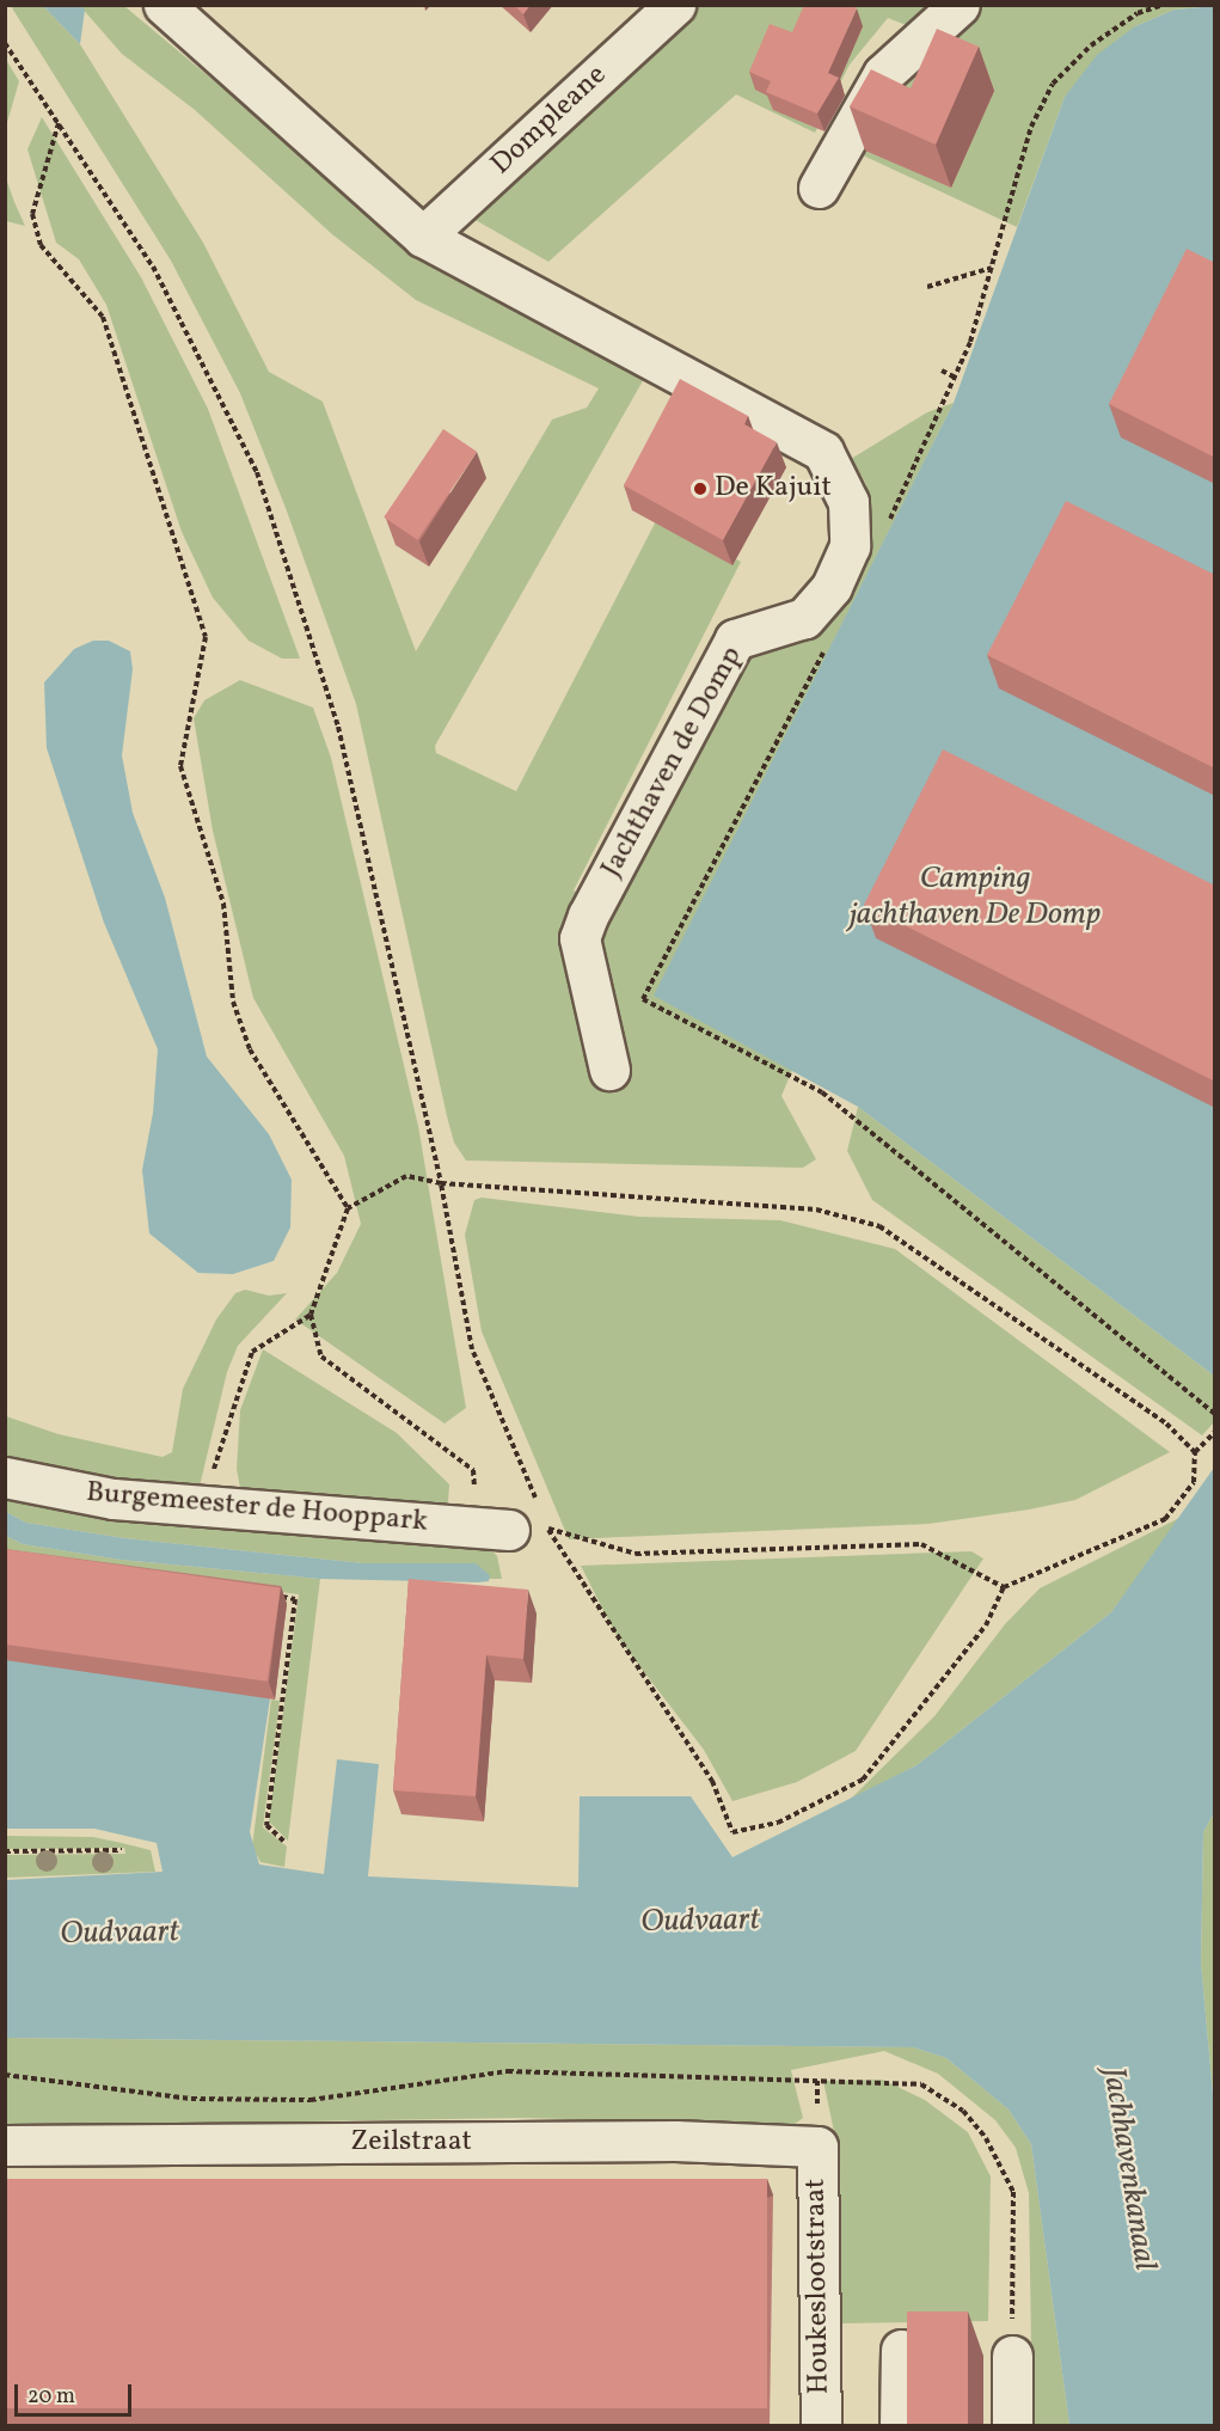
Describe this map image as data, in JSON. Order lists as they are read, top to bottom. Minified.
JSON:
{"streets":{"street":["Dompleane","Jachthaven de Domp","Burgemeester de Hooppark","Zeilstraat","Houkeslootstraat"]},"crossings":[["Dompleane","Jachthaven de Domp"],["Zeilstraat","Houkeslootstraat"]],"water":["Camping jachthaven De Domp","Oudvaart","Jachhavenkanaal"],"places":["De Kajuit"],"scale_bar":"20 m"}
